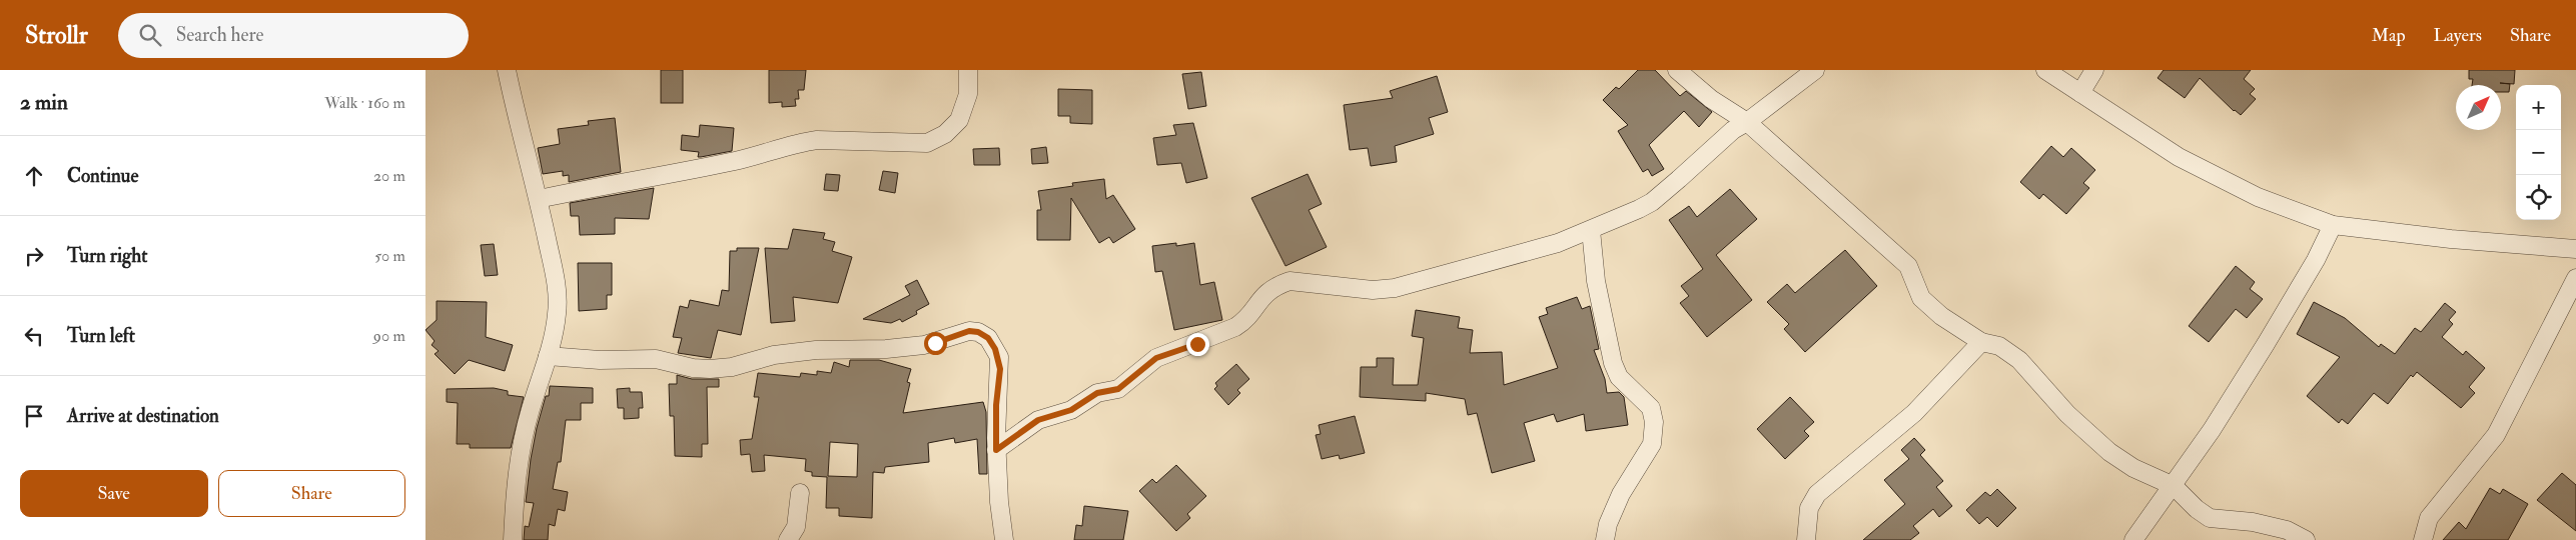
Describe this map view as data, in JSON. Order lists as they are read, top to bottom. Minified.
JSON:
{"north":"top right","page":{"header":"Strollr","search":"Search here","nav":["Map","Layers","Share"],"heading":["2 min","Walk · 160 m"],"map_buttons":["+","−"],"list":[["Continue","20 m"],["Turn right","50 m"],["Turn left","90 m"],"Arrive at destination"],"buttons":["Save","Share"]}}
